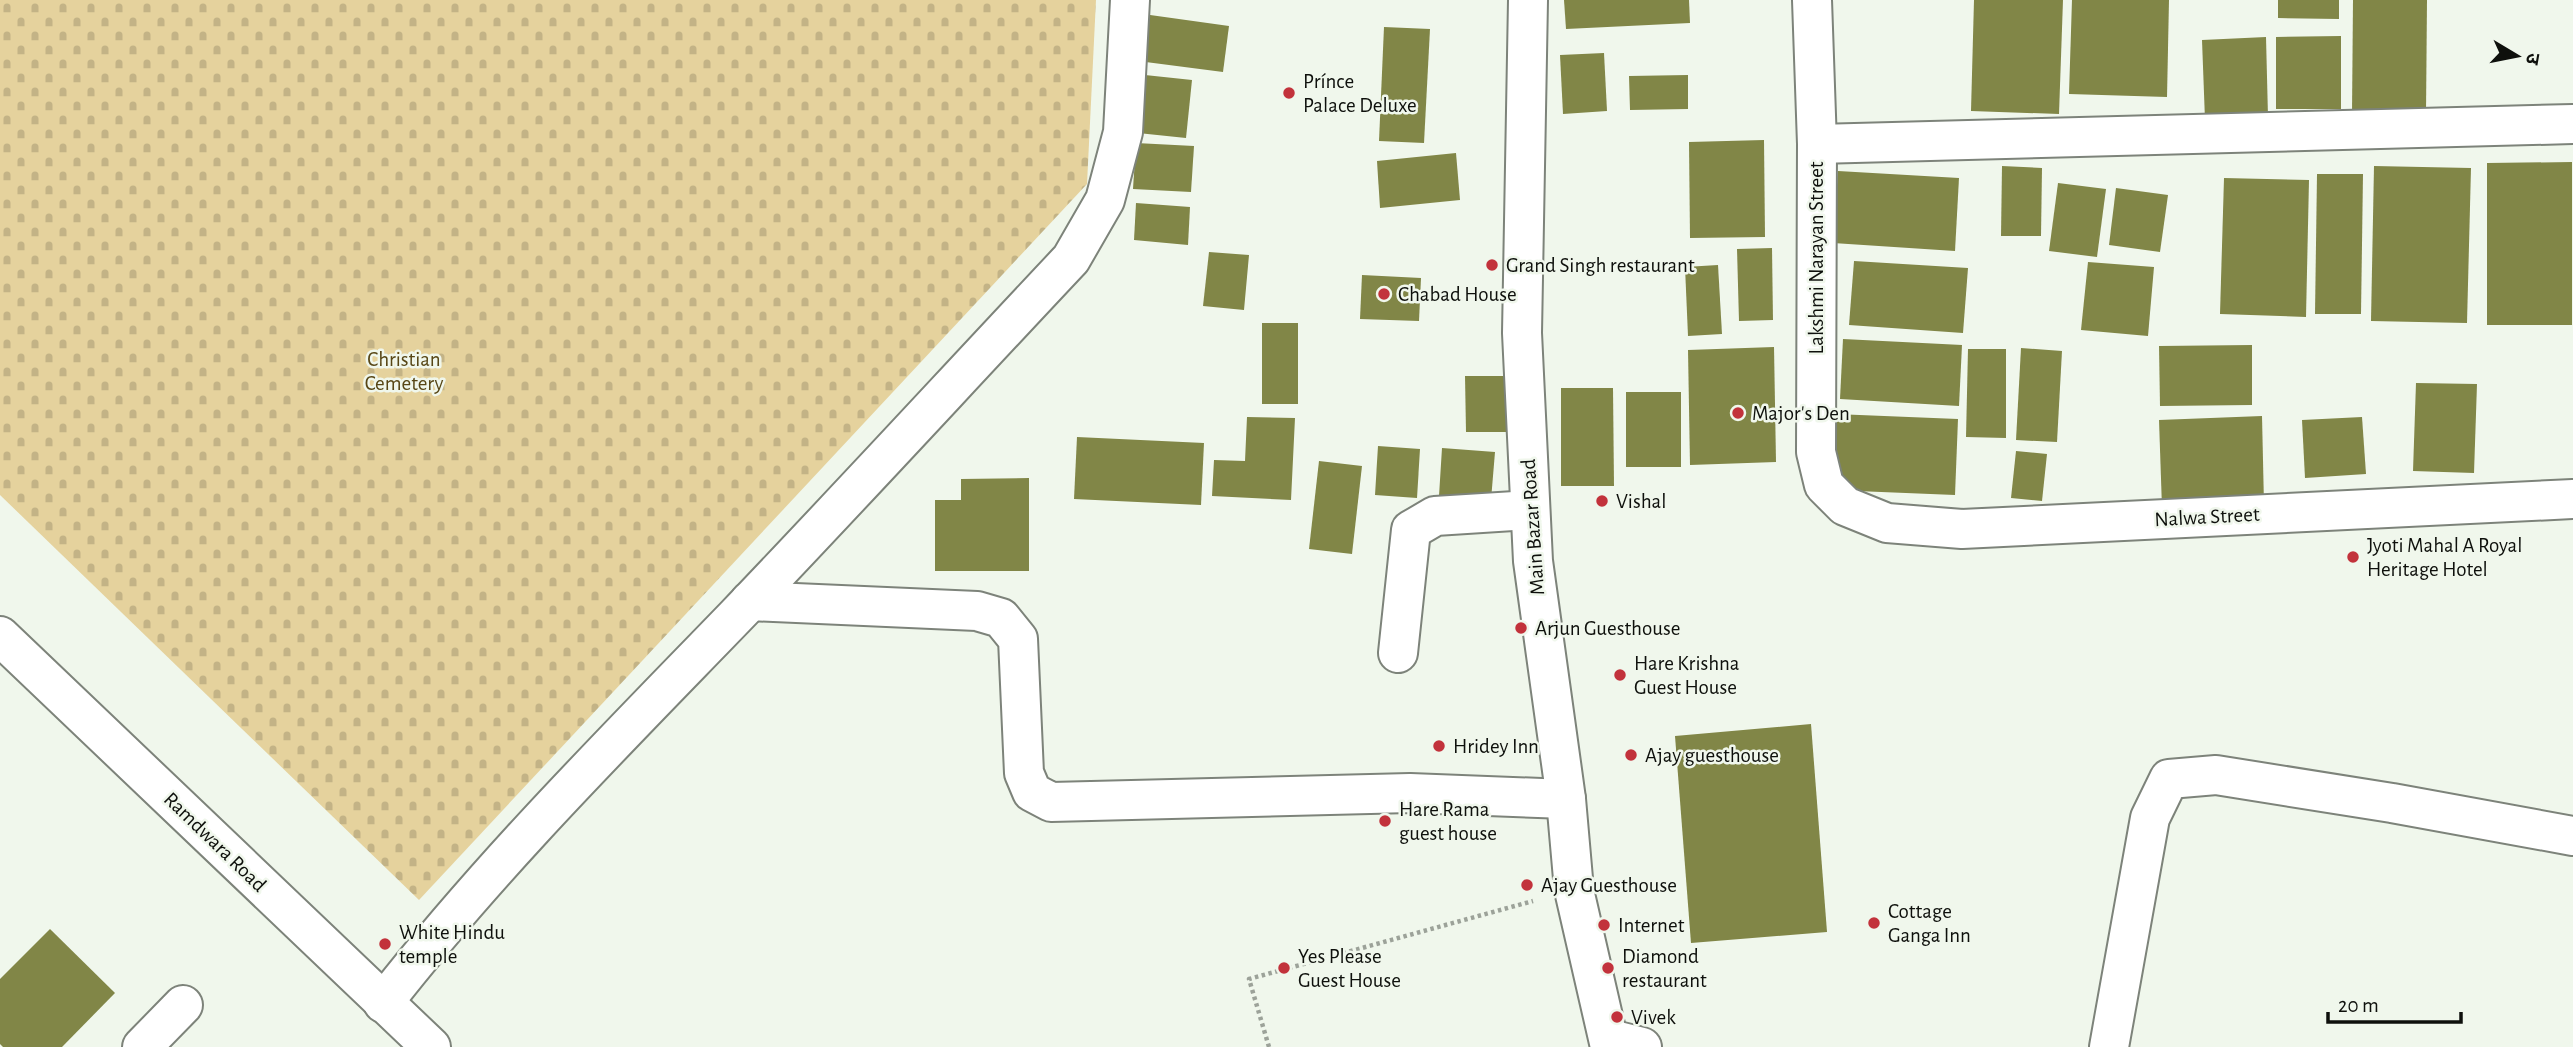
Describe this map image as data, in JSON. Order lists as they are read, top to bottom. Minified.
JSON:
{"streets":{"street":["Lakshmi Narayan Street","Nalwa Street","Main Bazar Road","Ramdwara Road"]},"crossings":[["Lakshmi Narayan Street","Nalwa Street"]],"parks":["Christian Cemetery"],"places":["Prínce Palace Deluxe","Grand Singh restaurant","Chabad House","Major's Den","Vishal","Jyoti Mahal A Royal Heritage Hotel","Arjun Guesthouse","Hare Krishna Guest House","Hridey Inn","Ajay guesthouse","Hare Rama guest house","Ajay Guesthouse","Cottage Ganga Inn","Internet","White Hindu temple","Yes Please Guest House","Diamond restaurant","Vivek"],"scale_bar":"20 m","north":"right"}
